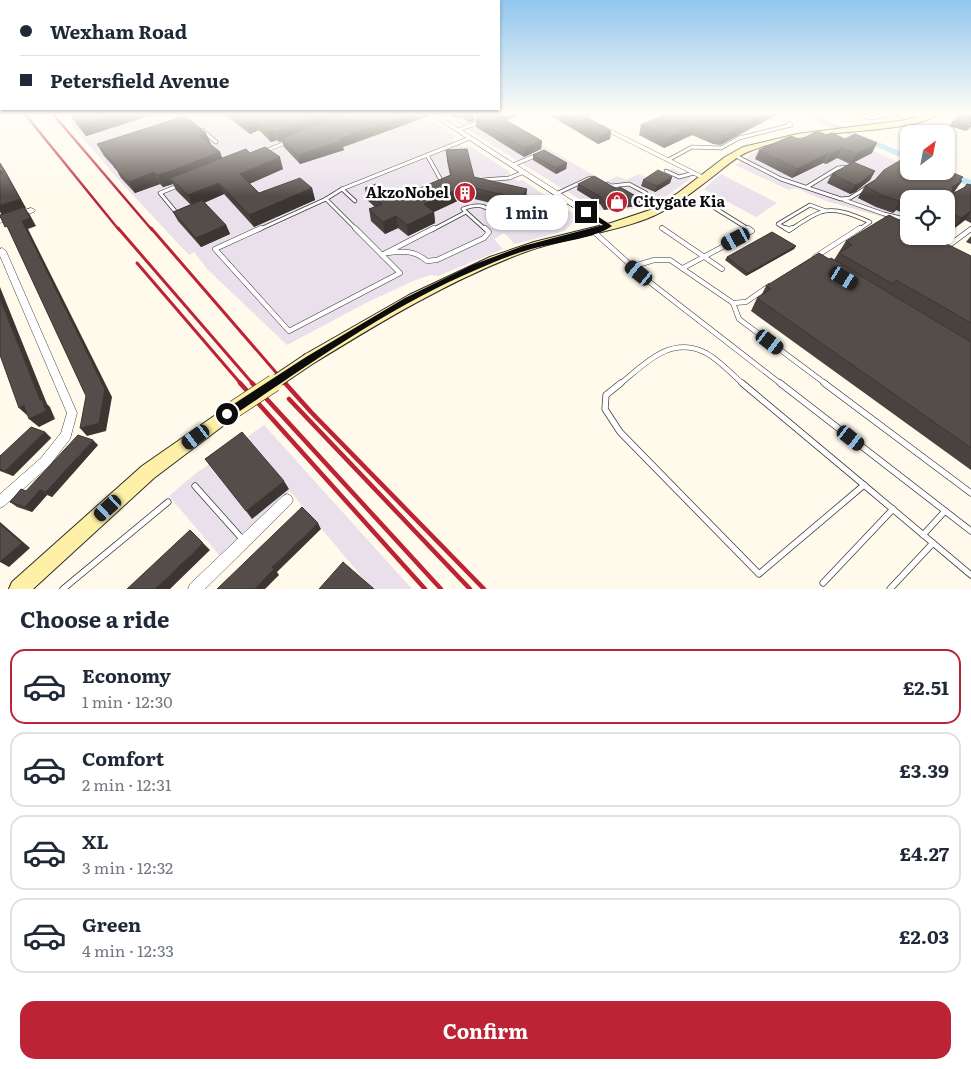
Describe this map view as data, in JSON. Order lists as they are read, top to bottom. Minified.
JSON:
{"places":{"building":["AkzoNobel"],"shop":["Citygate Kia"]},"north":"top right","page":{"banner":["Wexham Road","Petersfield Avenue"],"bubble":"1 min","heading":"Choose a ride","list":[{"name":"Economy","note":"1 min · 12:30","value":"£2.51"},{"name":"Comfort","note":"2 min · 12:31","value":"£3.39"},{"name":"XL","note":"3 min · 12:32","value":"£4.27"},{"name":"Green","note":"4 min · 12:33","value":"£2.03"}],"buttons":"Confirm"}}
